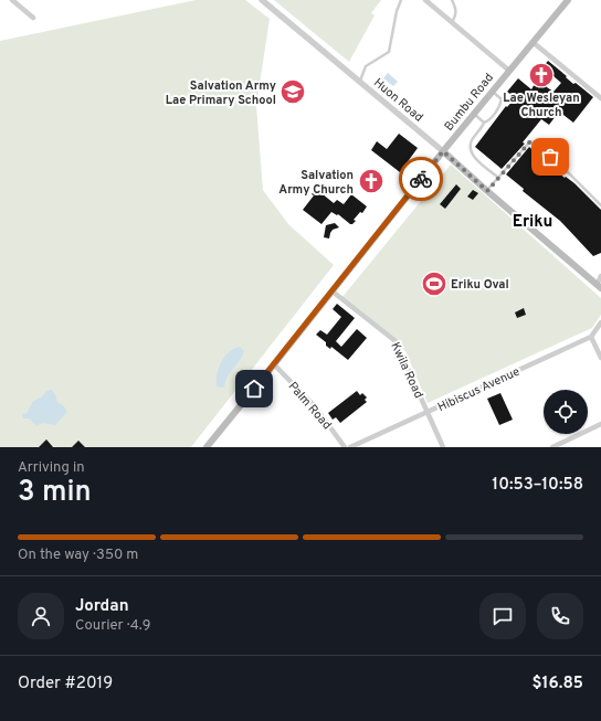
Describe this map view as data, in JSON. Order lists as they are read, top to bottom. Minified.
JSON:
{"streets":{"main road":["Huon Road","Bumbu Road"],"street":["Kwila Road","Hibiscus Avenue","Palm Road"]},"crossings":[["Huon Road","Bumbu Road"],["Bumbu Road","Kwila Road"],["Bumbu Road","Palm Road"],["Kwila Road","Hibiscus Avenue"]],"districts":["Eriku"],"places":{"church":["Lae Wesleyan Church","Salvation Army Church"],"school or university":["Salvation Army Lae Primary School"],"sports":["Eriku Oval"]},"page":{"heading":["3 min","Arriving in","10:53–10:58"],"panel":["Jordan","Courier · 4.9","Order #2019","$16.85"],"bar":"On the way · 350 m"}}
